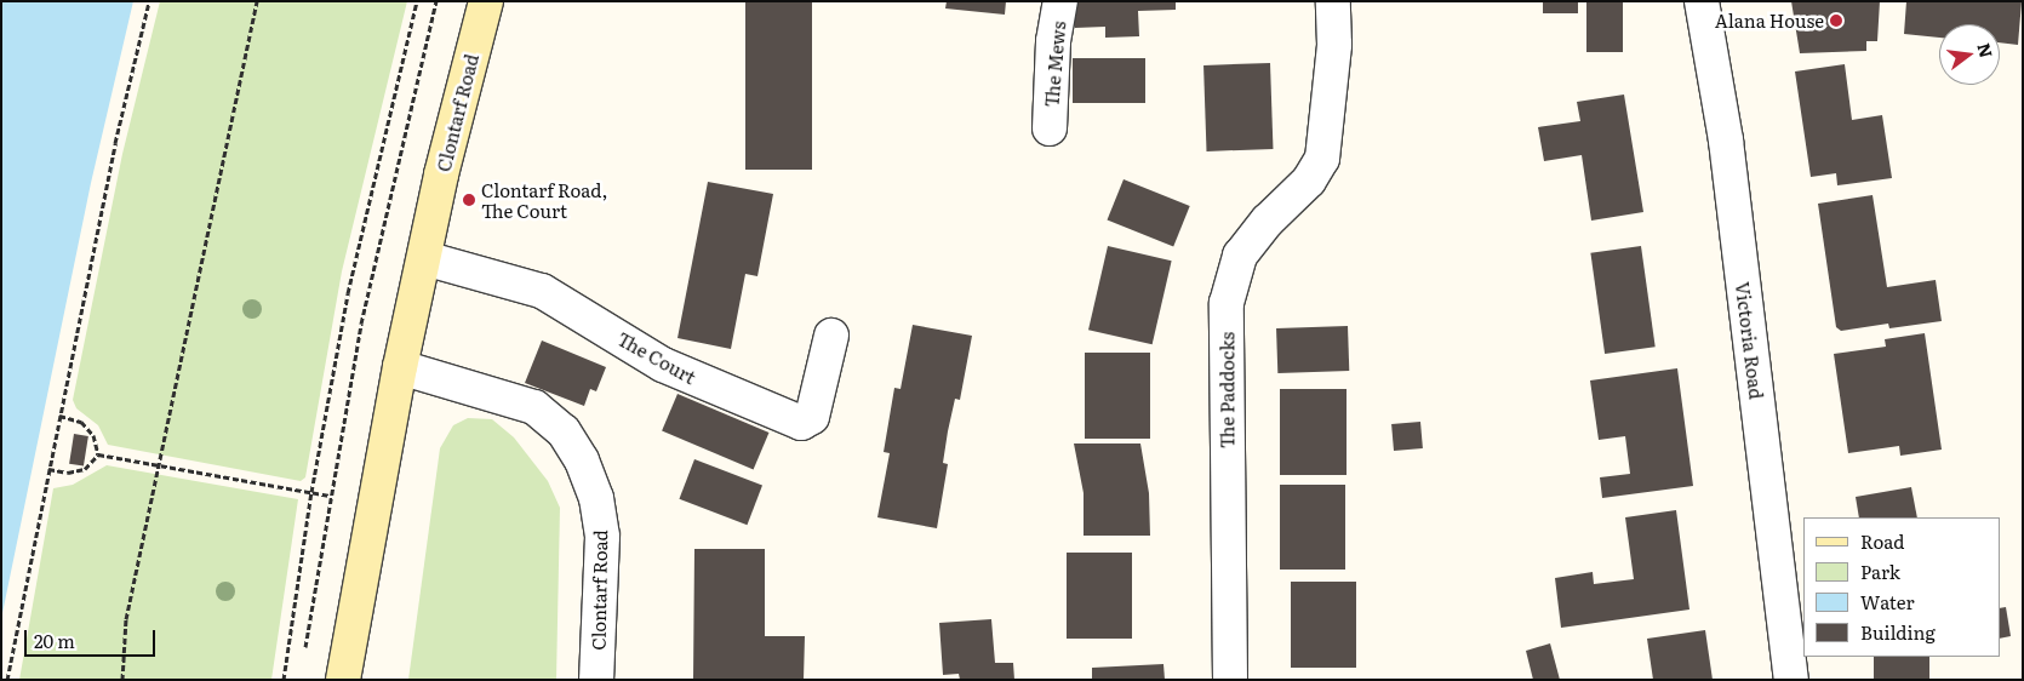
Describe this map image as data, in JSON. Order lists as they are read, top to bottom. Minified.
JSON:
{"streets":{"main road":["Clontarf Road"],"street":["The Mews","Victoria Road","The Court","The Paddocks"]},"crossings":[["Clontarf Road","The Court"]],"places":["Alana House","Clontarf Road, The Court"],"legend":["Road","Park","Water","Building"],"scale_bar":"20 m","north":"right"}
